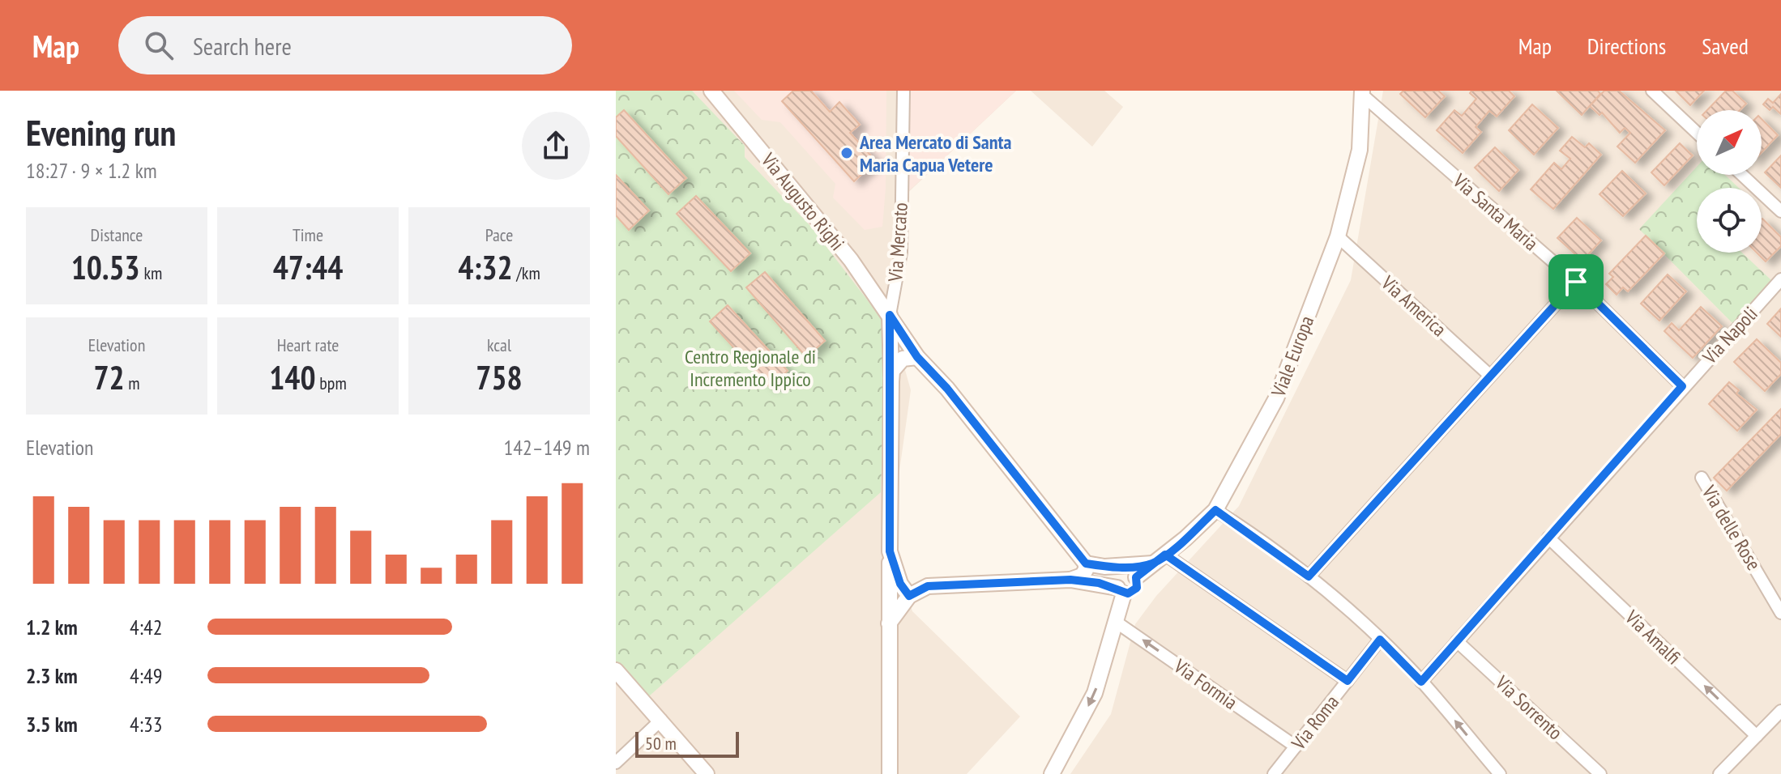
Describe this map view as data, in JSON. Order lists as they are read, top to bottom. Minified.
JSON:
{"streets":{"street":["Via Augusto Righi","Via Santa Maria","Via Mercato","Via America","Via Napoli","Viale Europa","Via delle Rose","Via Amalfi","Via Formia","Via Sorrento","Via Roma"]},"crossings":[["Via Augusto Righi","Via Mercato"],["Via Santa Maria","Via Napoli"],["Via Santa Maria","Viale Europa"],["Via America","Viale Europa"],["Via Napoli","Via Amalfi"],["Via Napoli","Via Sorrento"],["Via Formia","Via Roma"]],"one_way":["Via Amalfi"],"parks":["Centro Regionale di Incremento Ippico"],"places":["Area Mercato di Santa Maria Capua Vetere"],"scale_bar":"50 m","north":"top right","page":{"header":"Map","search":"Search here","nav":["Map","Directions","Saved"],"heading":["Evening run","18:27 · 9 × 1.2 km"],"stats":[["Distance","10.53 km"],["Time","47:44"],["Pace","4:32 /km"],["Elevation","72 m"],["Heart rate","140 bpm"],["kcal","758"]],"chart":["Elevation","142–149 m"],"list":[{"name":"1.2 km","note":"4:42"},{"name":"2.3 km","note":"4:49"},{"name":"3.5 km","note":"4:33"}],"scale":"50 m"}}
